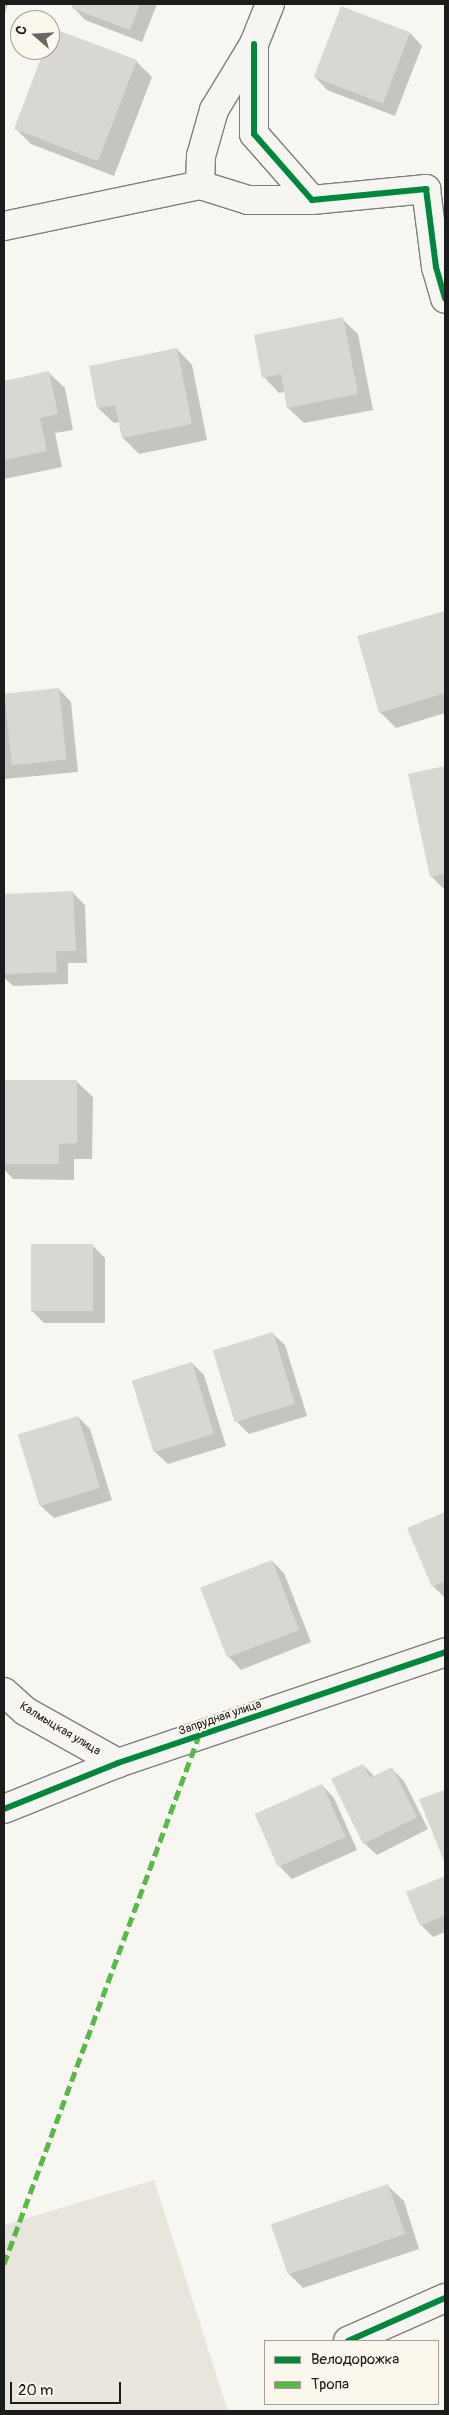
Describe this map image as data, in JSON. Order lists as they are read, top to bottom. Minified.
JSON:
{"streets":{"street":["Запрудная улица","Калмыцкая улица"]},"crossings":[["Запрудная улица","Калмыцкая улица"]],"legend":["Велодорожка","Тропа"],"scale_bar":"20 m","north":"left"}
